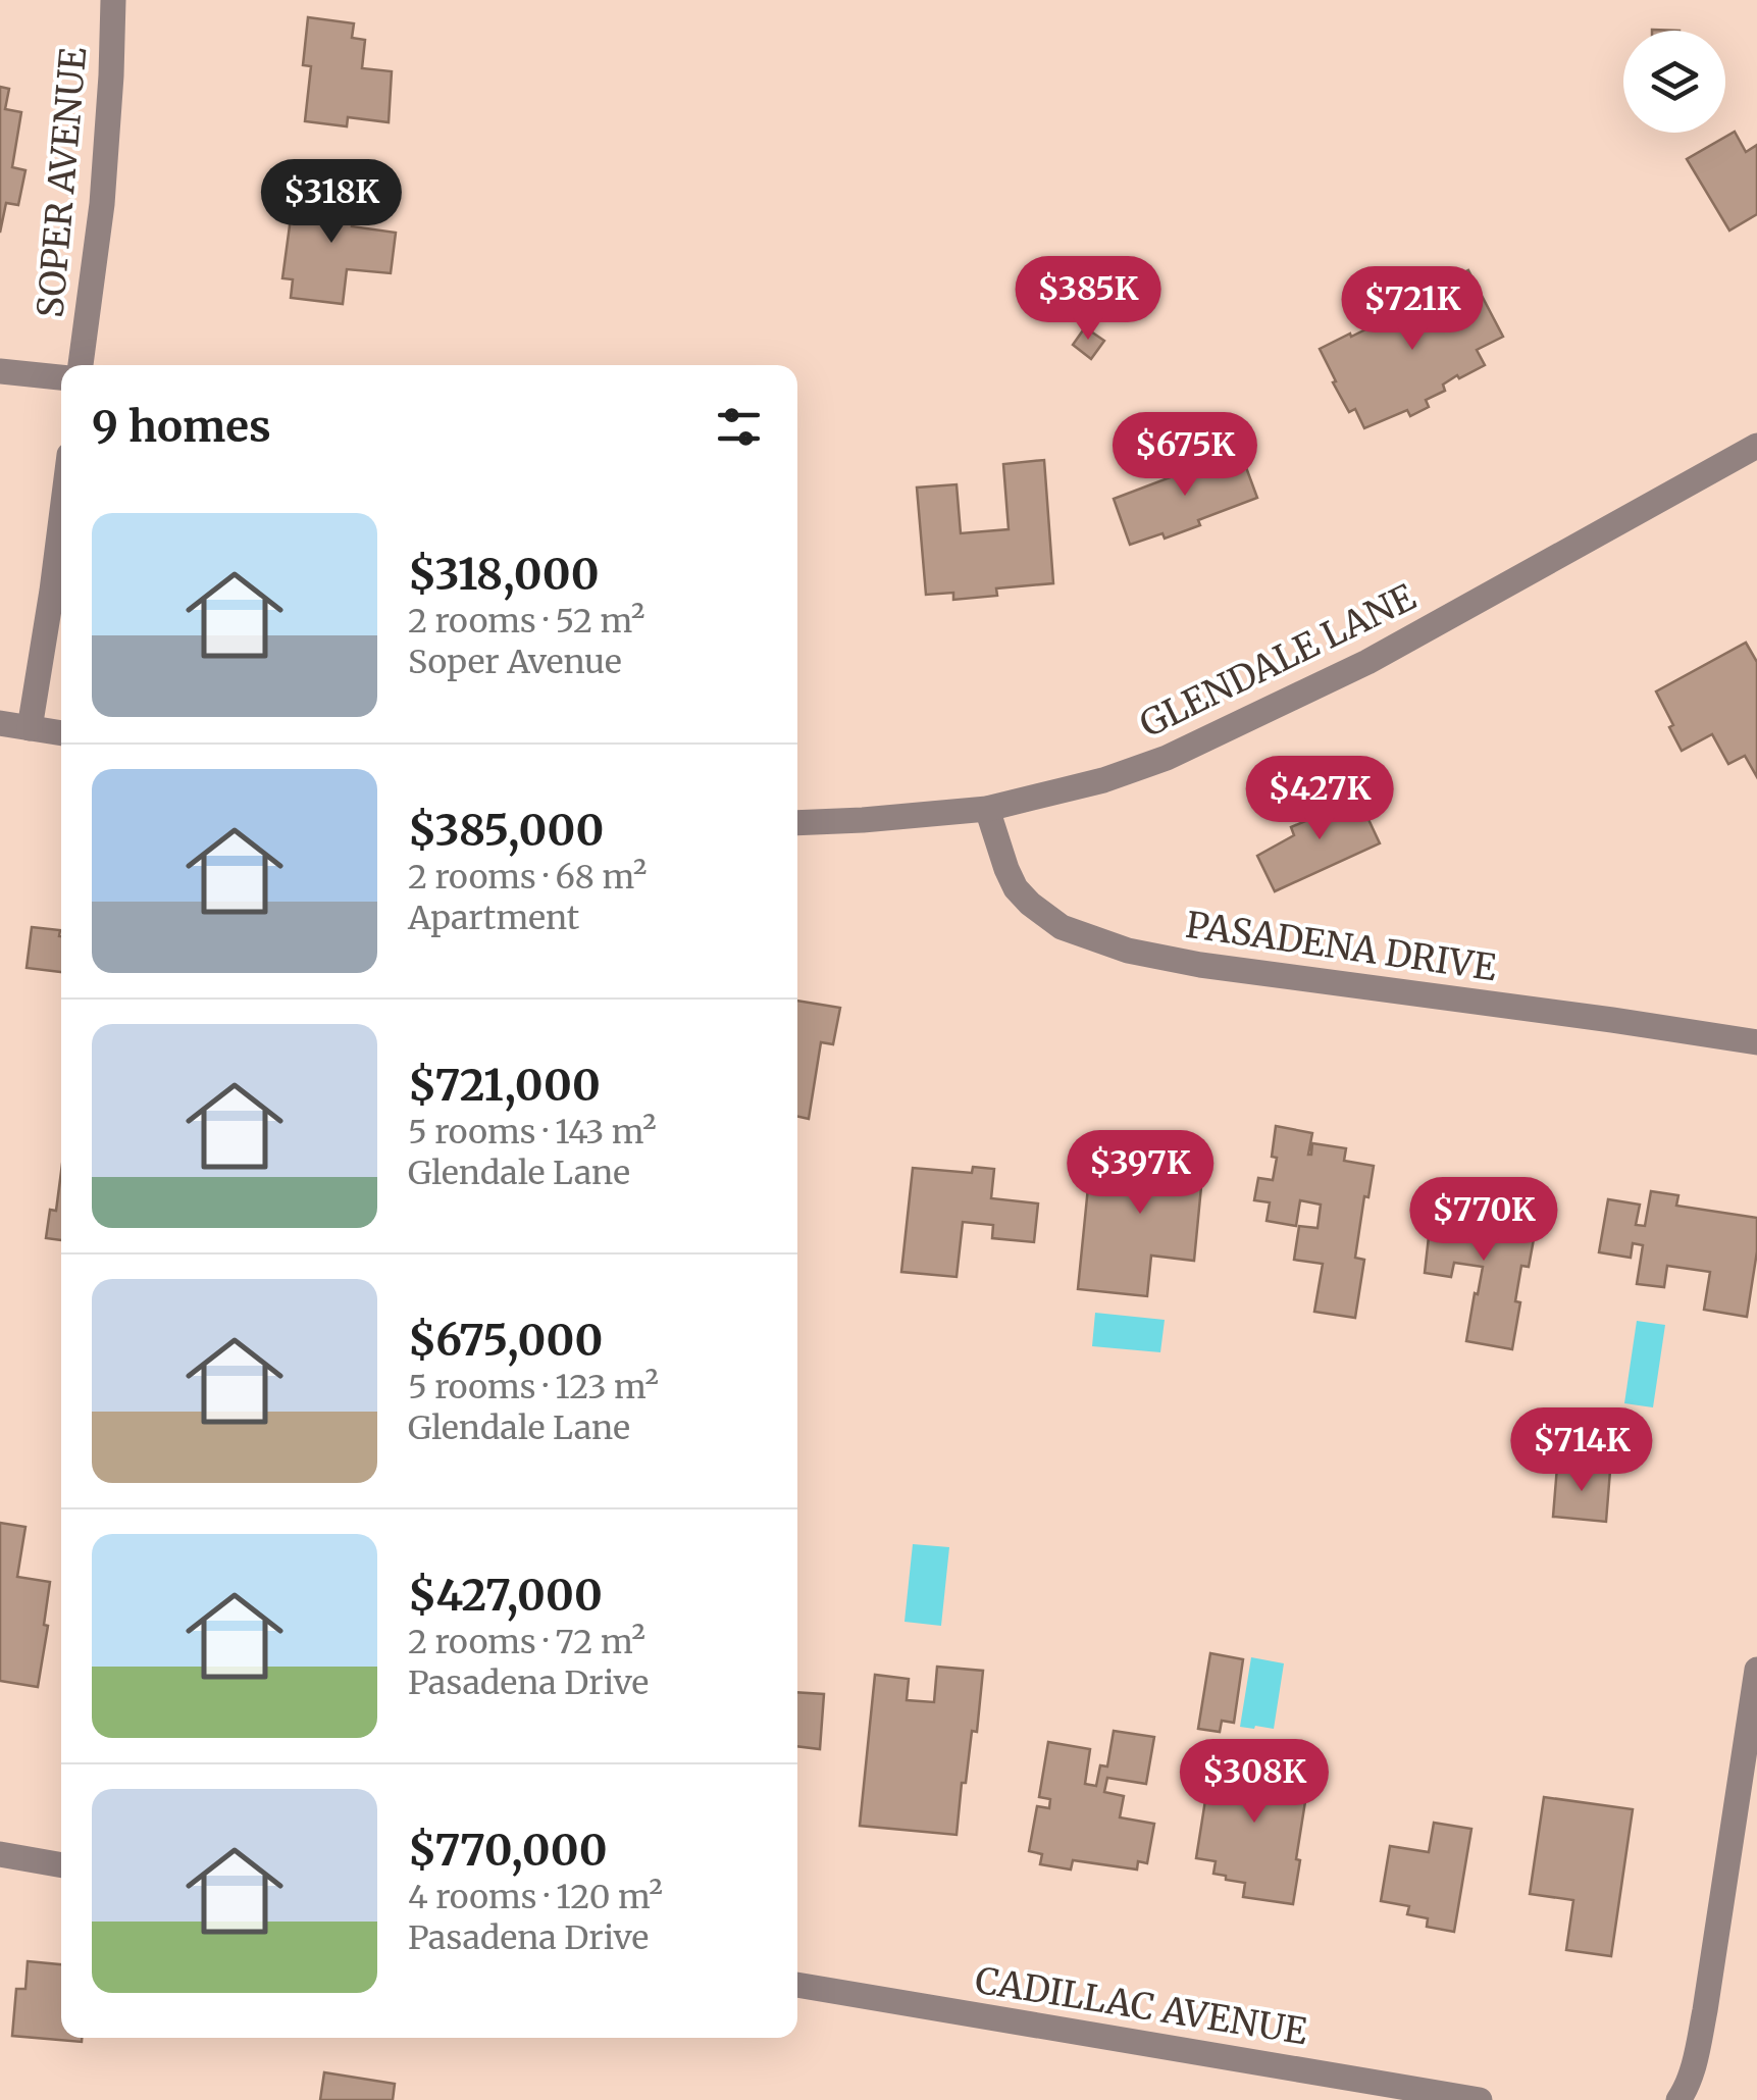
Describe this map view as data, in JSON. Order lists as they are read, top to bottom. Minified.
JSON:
{"streets":{"street":["SOPER AVENUE","GLENDALE LANE","PASADENA DRIVE","CADILLAC AVENUE"]},"crossings":[["GLENDALE LANE","PASADENA DRIVE"]],"page":{"price":["$318K","$385K","$721K","$675K","$427K","$397K","$770K","$714K","$308K"],"heading":"9 homes","list":[{"name":"$318,000","note":"2 rooms · 52 m² · Soper Avenue"},{"name":"$385,000","note":"2 rooms · 68 m² · Apartment"},{"name":"$721,000","note":"5 rooms · 143 m² · Glendale Lane"},{"name":"$675,000","note":"5 rooms · 123 m² · Glendale Lane"},{"name":"$427,000","note":"2 rooms · 72 m² · Pasadena Drive"},{"name":"$770,000","note":"4 rooms · 120 m² · Pasadena Drive"}]}}
